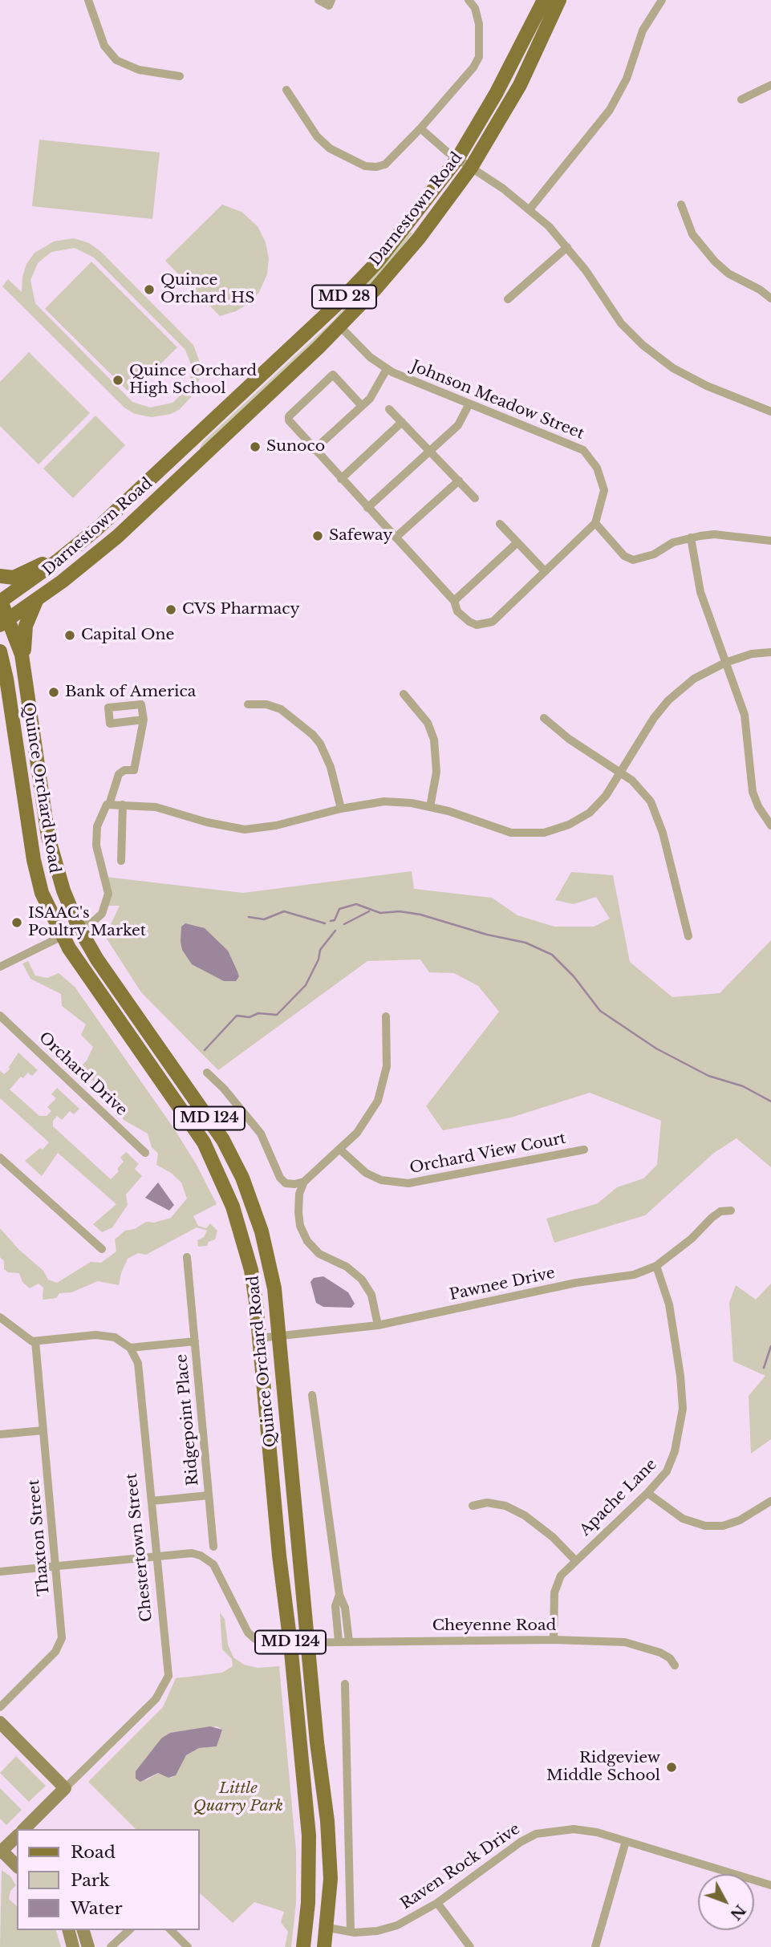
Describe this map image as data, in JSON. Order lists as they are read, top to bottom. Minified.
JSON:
{"streets":{"main road":["Darnestown Road","MD 28","Quince Orchard Road","MD 124"],"street":["Johnson Meadow Street","Orchard Drive","Orchard View Court","Pawnee Drive","Ridgepoint Place","Apache Lane","Thaxton Street","Chestertown Street","Cheyenne Road","Raven Rock Drive"]},"crossings":[["Darnestown Road","Johnson Meadow Street"],["Darnestown Road","Quince Orchard Road"],["Quince Orchard Road","Pawnee Drive"],["Quince Orchard Road","Cheyenne Road"],["Quince Orchard Road","Raven Rock Drive"],["Pawnee Drive","Apache Lane"],["Ridgepoint Place","Chestertown Street"],["Apache Lane","Cheyenne Road"],["Chestertown Street","Cheyenne Road"]],"parks":["Little Quarry Park"],"places":["Quince Orchard HS","Quince Orchard High School","Sunoco","Safeway","CVS Pharmacy","Capital One","Bank of America","ISAAC's Poultry Market","Ridgeview Middle School"],"legend":["Road","Park","Water"],"north":"bottom right"}
